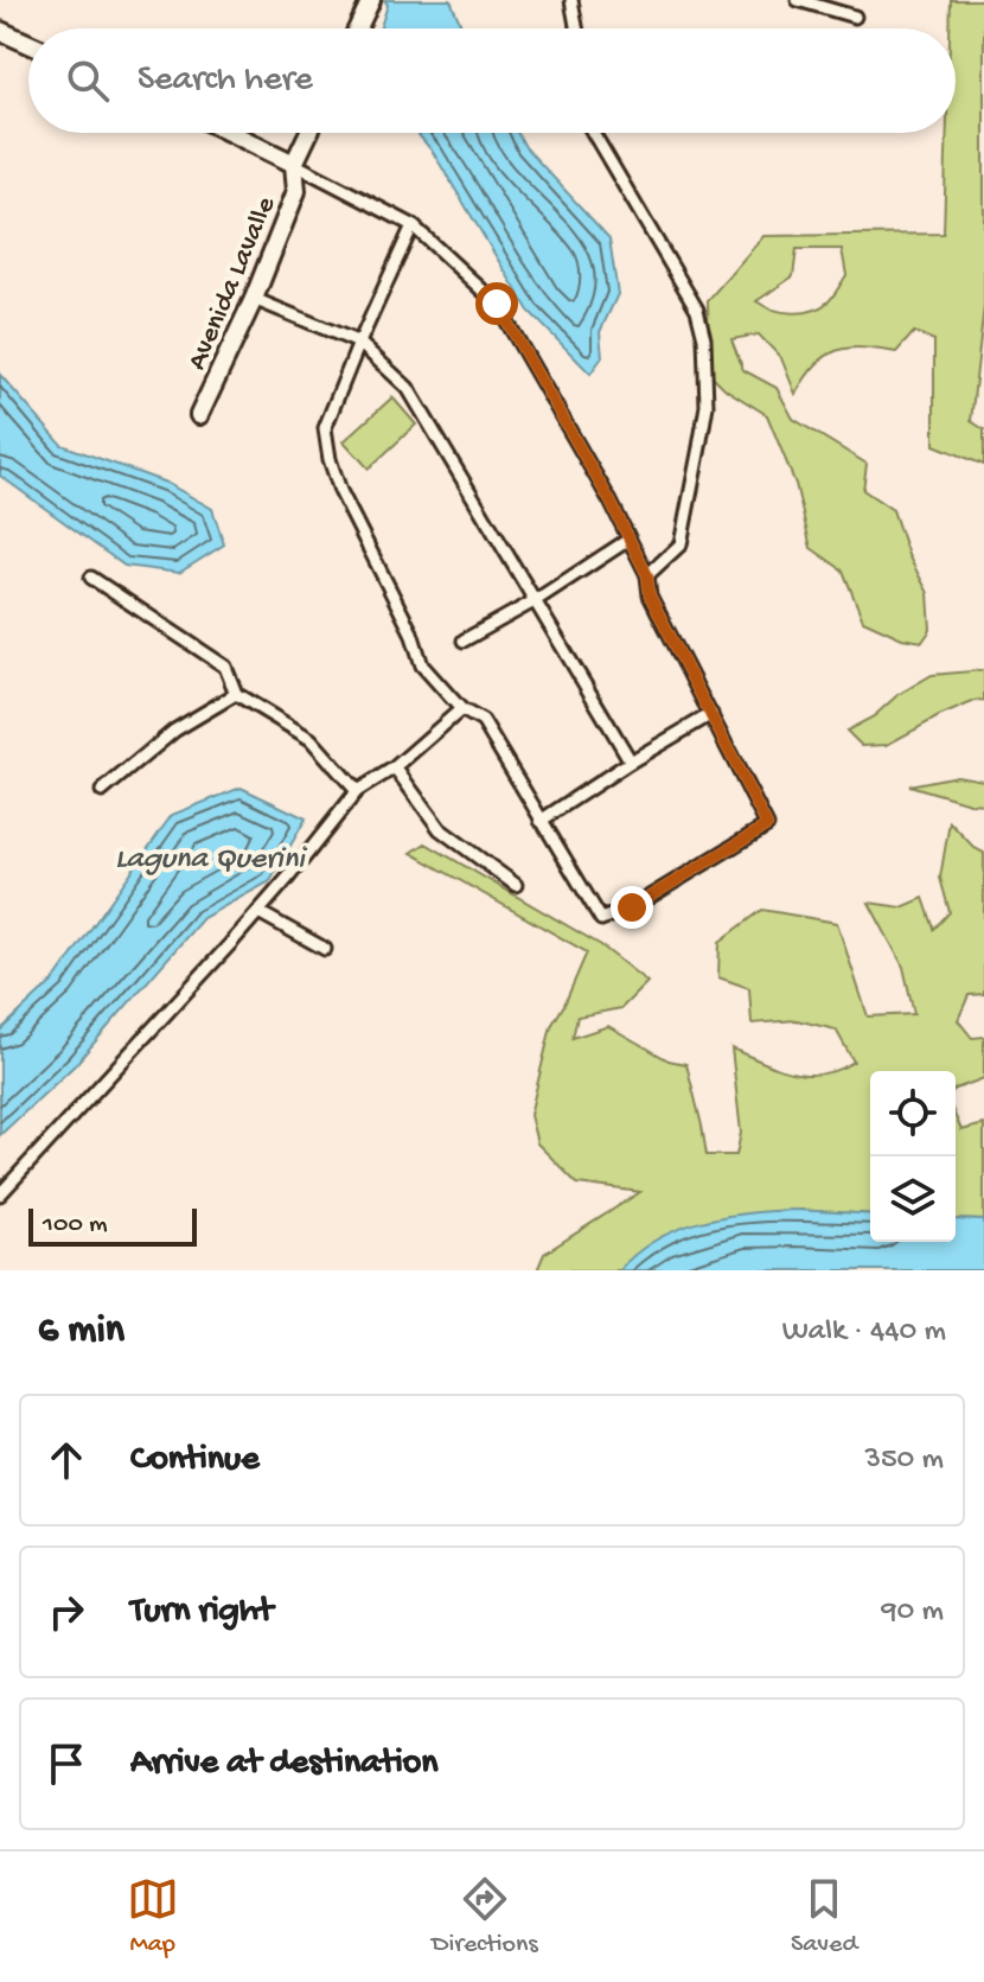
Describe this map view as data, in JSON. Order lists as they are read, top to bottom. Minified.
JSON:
{"streets":{"street":["Avenida Lavalle"]},"water":["Laguna Querini"],"scale_bar":"100 m","page":{"search":"Search here","scale":"100 m","heading":["6 min","Walk · 440 m"],"list":[["Continue","350 m"],["Turn right","90 m"],"Arrive at destination"],"nav":["Map","Directions","Saved"]}}
